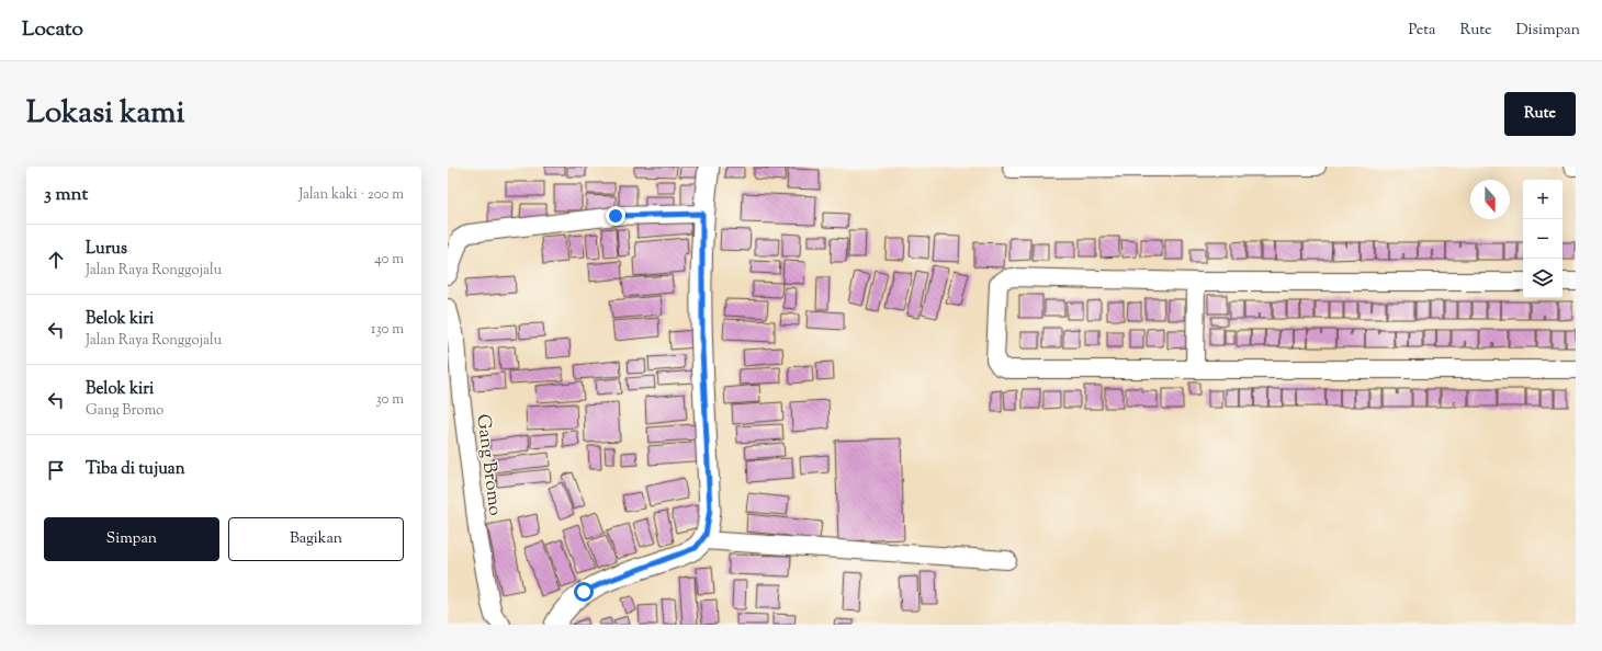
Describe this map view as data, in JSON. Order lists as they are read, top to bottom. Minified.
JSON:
{"streets":{"street":["Gang Bromo"]},"north":"bottom","page":{"header":"Locato","nav":["Peta","Rute","Disimpan"],"title":"Lokasi kami","buttons":["Rute",["Simpan","Bagikan"]],"heading":["3 mnt","Jalan kaki · 200 m"],"map_buttons":["+","−"],"list":[["Lurus","Jalan Raya Ronggojalu","40 m"],["Belok kiri","Jalan Raya Ronggojalu","130 m"],["Belok kiri","Gang Bromo","30 m"],"Tiba di tujuan"]}}
